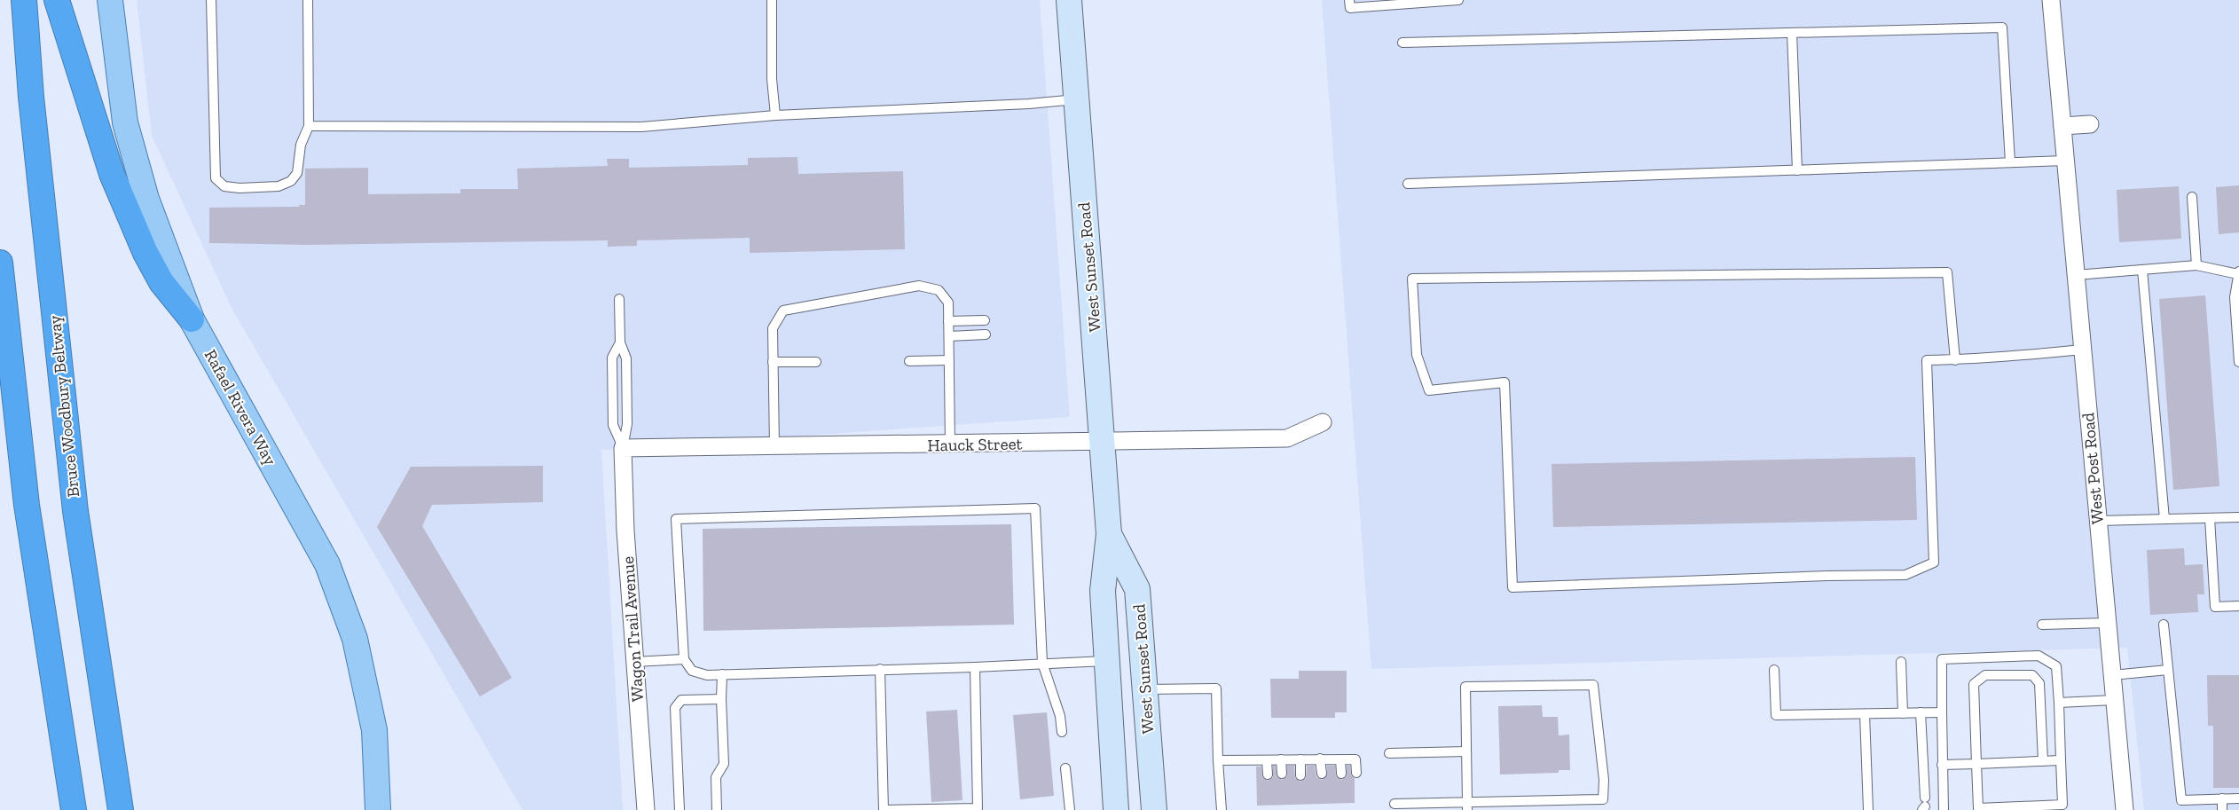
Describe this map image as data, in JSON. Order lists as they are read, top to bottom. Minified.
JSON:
{"streets":{"highway":["Bruce Woodbury Beltway"],"main road":["West Sunset Road","Rafael Rivera Way"],"street":["Hauck Street","West Post Road","Wagon Trail Avenue"]},"crossings":[["West Sunset Road","Hauck Street"],["Hauck Street","Wagon Trail Avenue"]]}
